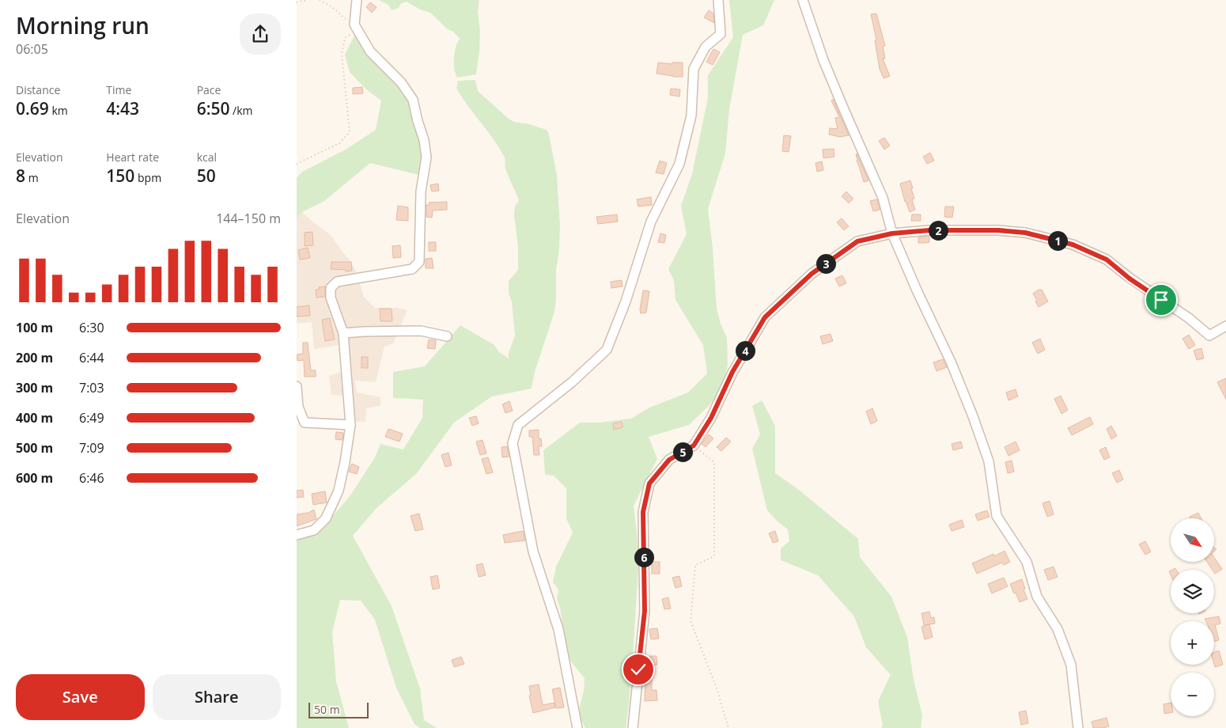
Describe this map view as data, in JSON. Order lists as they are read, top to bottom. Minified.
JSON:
{"scale_bar":"50 m","north":"bottom right","page":{"heading":["Morning run","06:05"],"stats":[["Distance","0.69 km"],["Time","4:43"],["Pace","6:50 /km"],["Elevation","8 m"],["Heart rate","150 bpm"],["kcal","50"]],"chart":["Elevation","144–150 m"],"pins":["2","1","3","4","5","6"],"list":[{"name":"100 m","note":"6:30"},{"name":"200 m","note":"6:44"},{"name":"300 m","note":"7:03"},{"name":"400 m","note":"6:49"},{"name":"500 m","note":"7:09"},{"name":"600 m","note":"6:46"}],"map_buttons":["+","−"],"buttons":["Save","Share"],"scale":"50 m"}}
